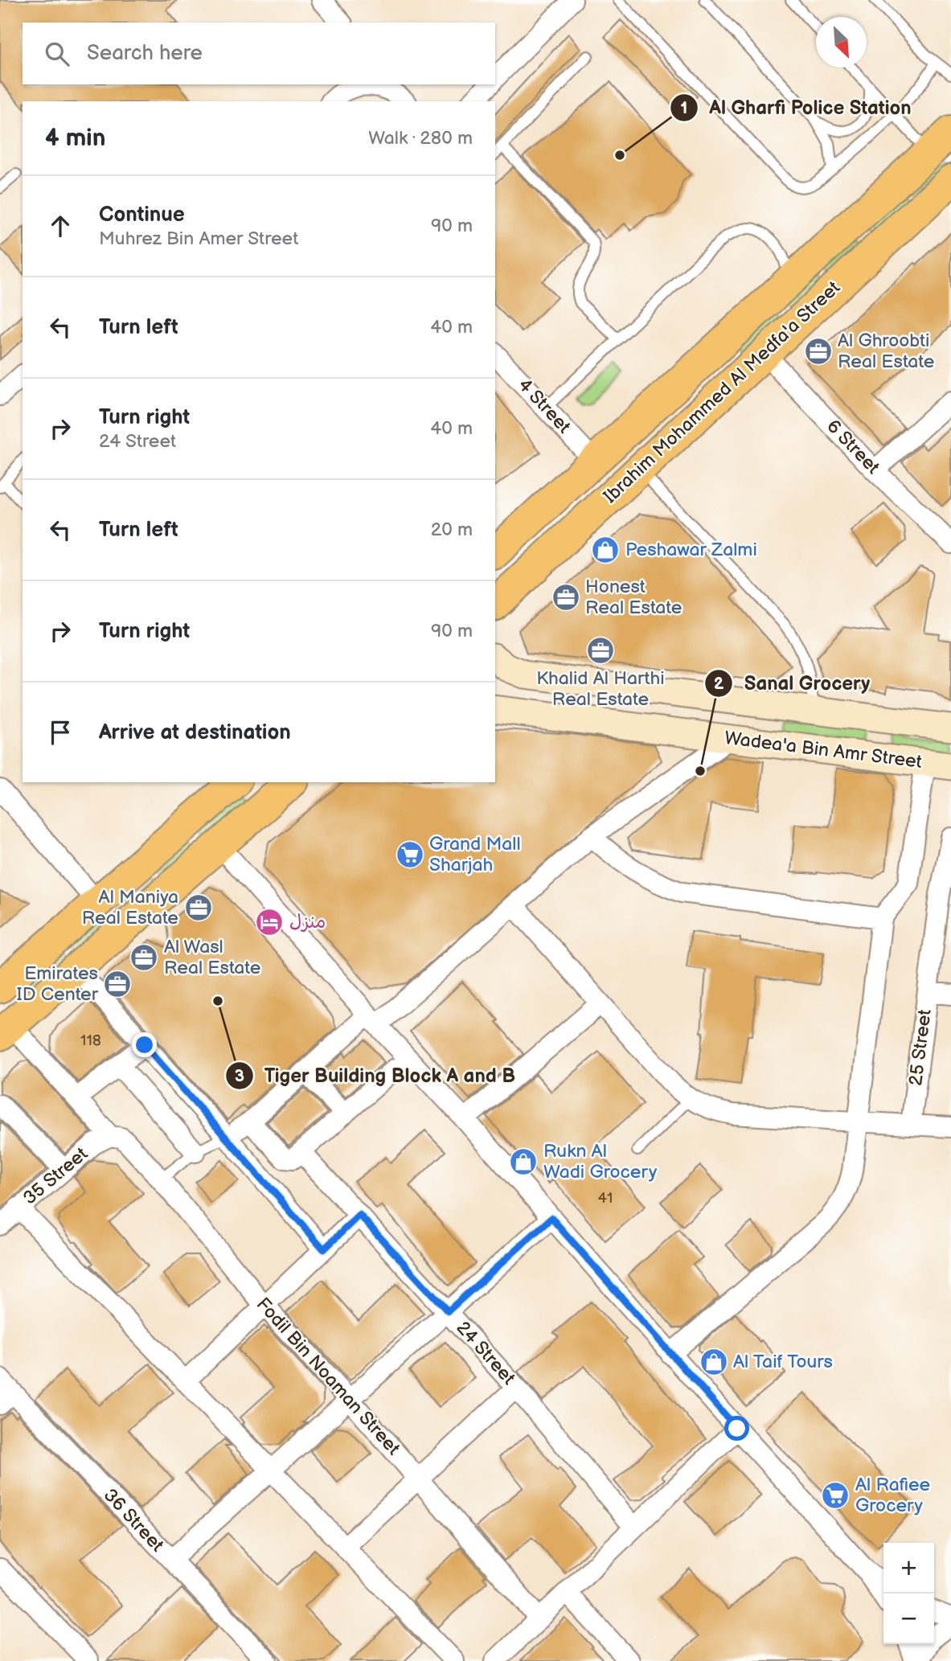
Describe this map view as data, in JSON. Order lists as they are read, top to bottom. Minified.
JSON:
{"streets":{"main road":["Ibrahim Mohammed Al Medfa'a Street"],"street":["4 Street","6 Street","Wadea'a Bin Amr Street","25 Street","35 Street","24 Street","Fodil Bin Noaman Street","36 Street"]},"crossings":[["Ibrahim Mohammed Al Medfa'a Street","4 Street"],["Ibrahim Mohammed Al Medfa'a Street","6 Street"],["35 Street","Fodil Bin Noaman Street"]],"places":{"other":["Al Gharfi Police Station","Sanal Grocery","Tiger Building Block A and B"],"office":["Al Ghroobti Real Estate","Honest Real Estate","Khalid Al Harthi Real Estate","Al Maniya Real Estate","Al Wasl Real Estate","Emirates ID Center"],"shop":["Peshawar Zalmi","Rukn Al Wadi Grocery","Al Taif Tours"],"supermarket":["Grand Mall Sharjah","Al Rafiee Grocery"],"hotel":["منزل"]},"house_numbers":["118","41"],"north":"bottom right","page":{"search":"Search here","heading":["4 min","Walk · 280 m"],"list":[["Continue","Muhrez Bin Amer Street","90 m"],["Turn left","40 m"],["Turn right","24 Street","40 m"],["Turn left","20 m"],["Turn right","90 m"],"Arrive at destination"],"map_buttons":["+","−"]}}
